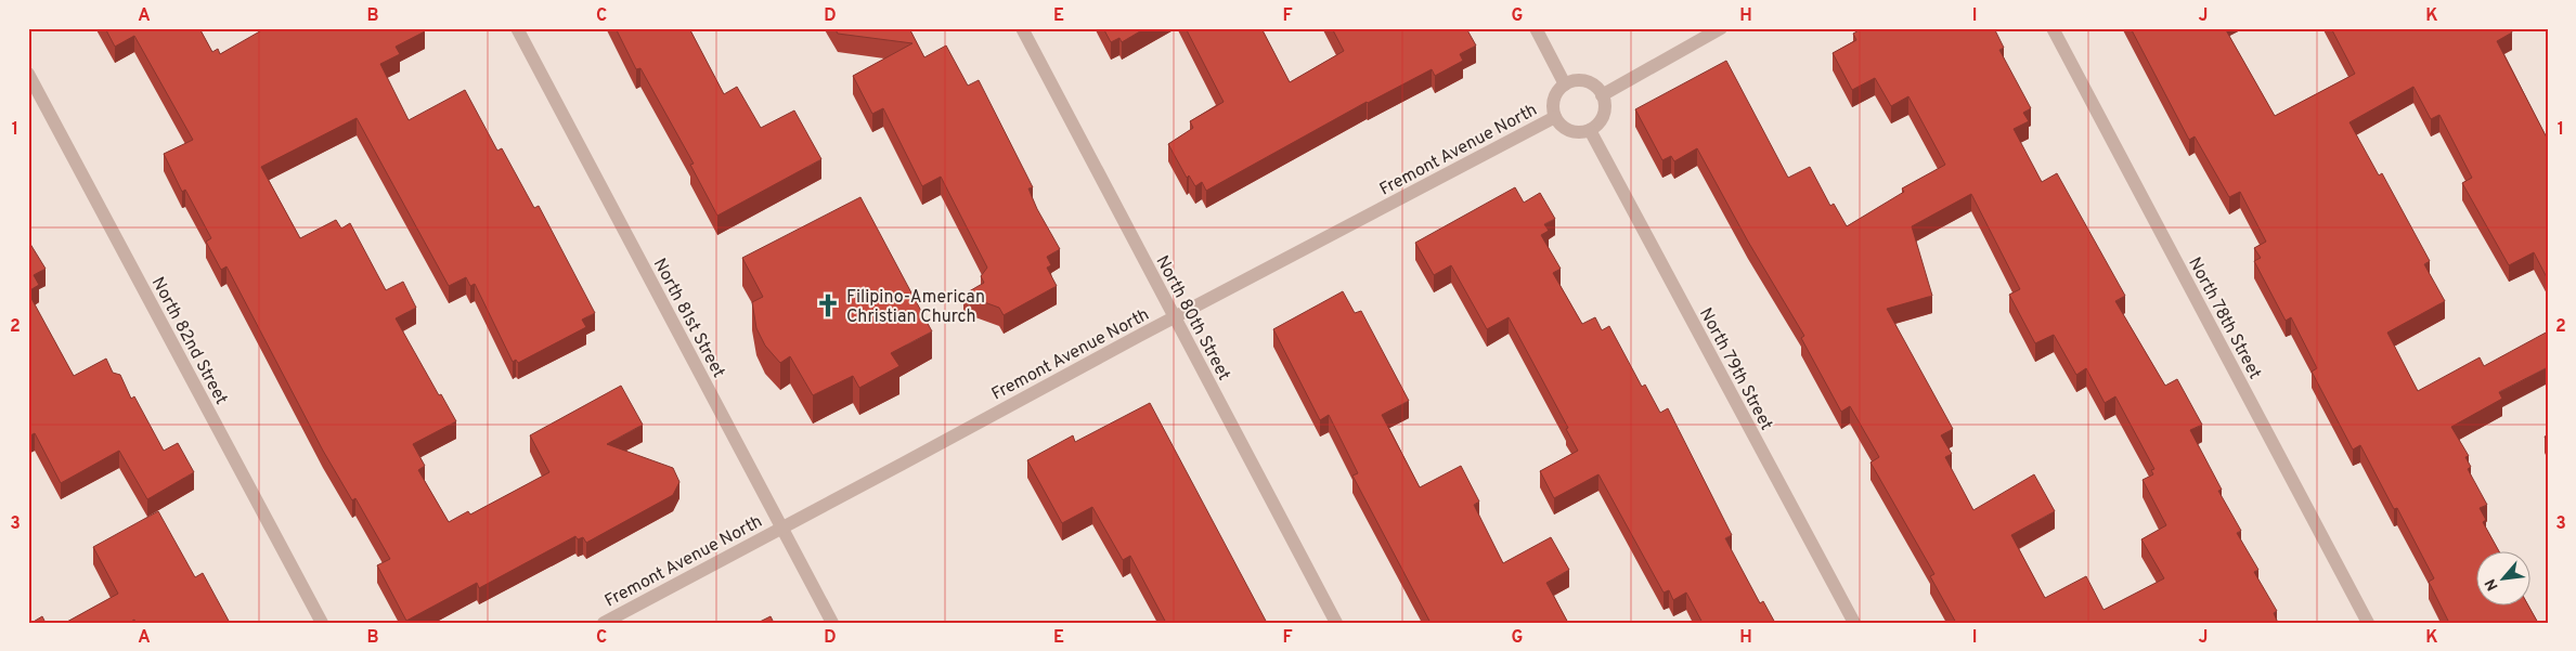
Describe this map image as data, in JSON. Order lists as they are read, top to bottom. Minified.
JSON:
{"streets":{"street":["Fremont Avenue North","North 81st Street","North 80th Street","North 78th Street","North 82nd Street","North 79th Street"]},"crossings":[["Fremont Avenue North","North 81st Street"],["Fremont Avenue North","North 80th Street"],["Fremont Avenue North","North 79th Street"]],"places":{"church":["Filipino-American Christian Church"]},"north":"bottom left","grid":{"columns":["A","B","C","D","E","F","G","H","I","J","K"],"rows":["1","2","3"]}}
